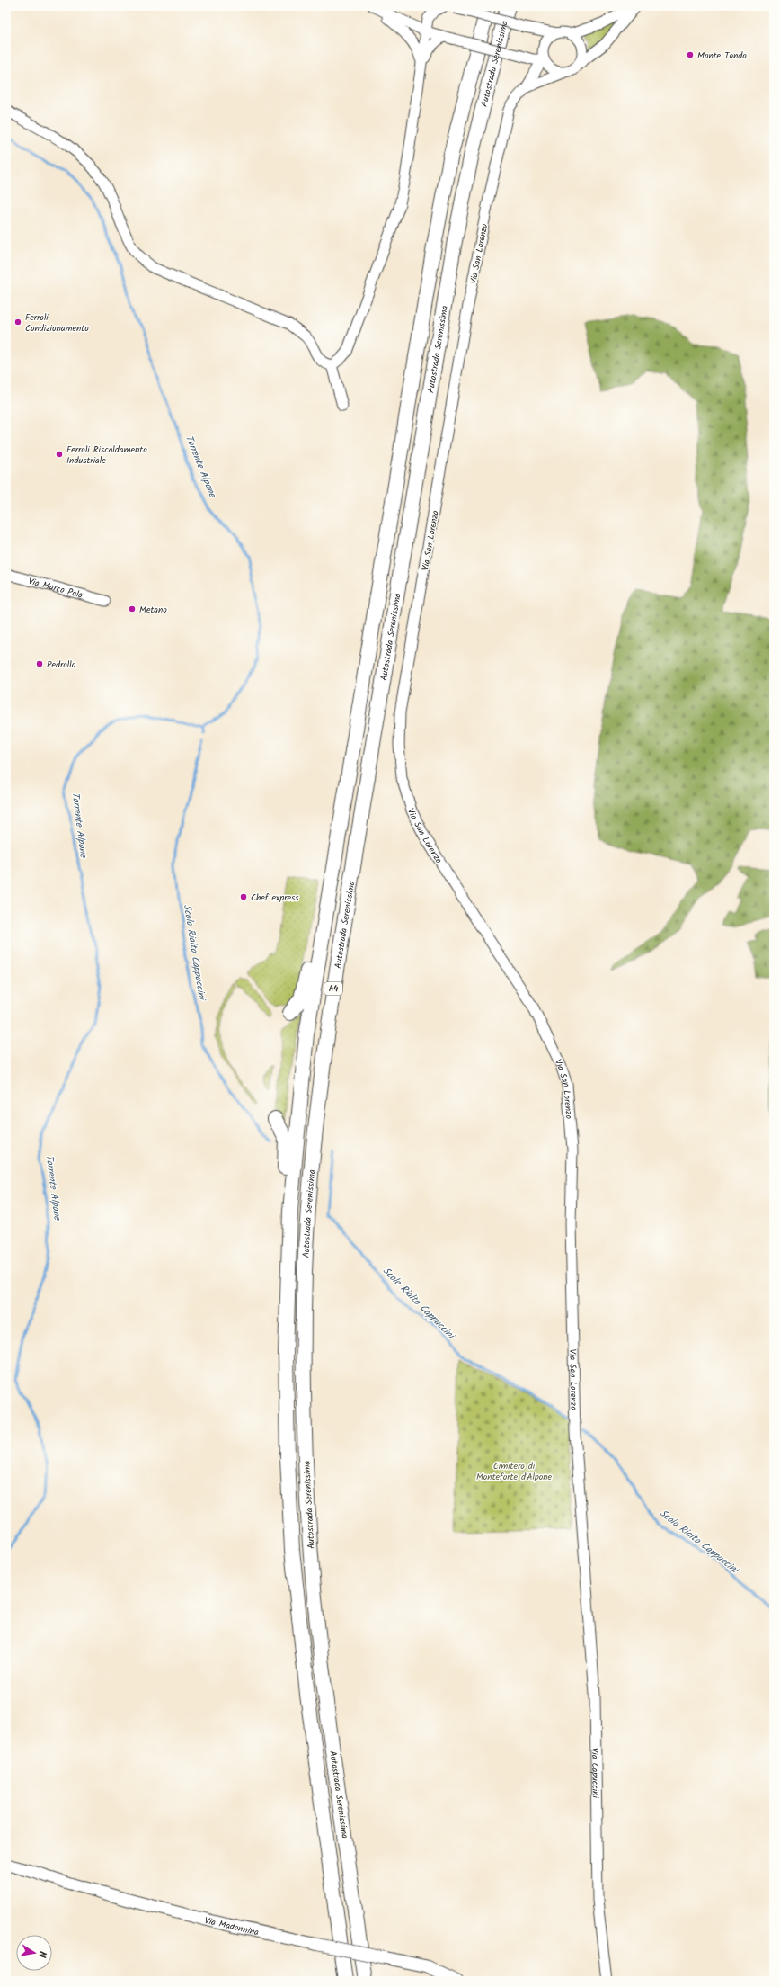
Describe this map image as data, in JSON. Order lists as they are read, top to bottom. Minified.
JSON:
{"streets":{"highway":["Autostrada Serenissima","A4"],"main road":["Via Madonnina"],"street":["Via San Lorenzo","Via Marco Polo","Via Capuccini"]},"crossings":[["Via San Lorenzo","Via Capuccini"]],"water":["Torrente Alpone","Scolo Rialto Cappuccini"],"parks":["Cimitero di Monteforte d'Alpone"],"places":["Monte Tondo","Ferroli Condizionamento","Ferroli Riscaldamento Industriale","Metano","Pedrollo","Chef express"],"north":"right"}
